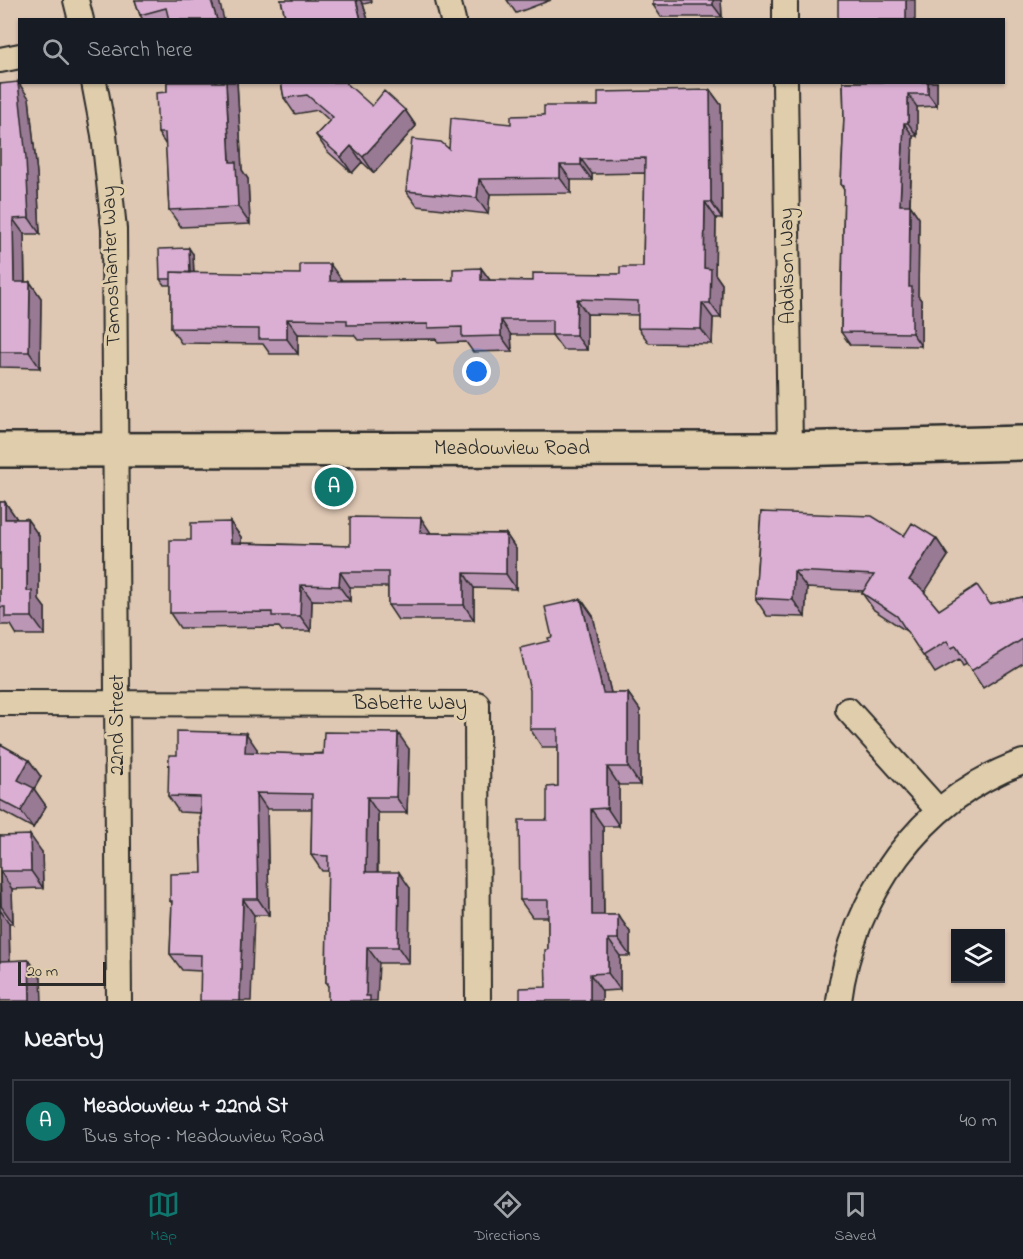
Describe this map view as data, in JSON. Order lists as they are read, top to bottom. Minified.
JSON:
{"streets":{"main road":["Meadowview Road"],"street":["Tamoshanter Way","Addison Way","Babette Way","22nd Street"]},"crossings":[["Tamoshanter Way","Meadowview Road"],["Tamoshanter Way","22nd Street"],["Addison Way","Meadowview Road"],["Meadowview Road","22nd Street"],["Babette Way","22nd Street"]],"scale_bar":"20 m","page":{"search":"Search here","pins":"A","scale":"20 m","heading":"Nearby","list":[{"mark":"A","name":"Meadowview + 22nd St","note":"Bus stop · Meadowview Road","value":"40 m"}],"nav":["Map","Directions","Saved"]}}
